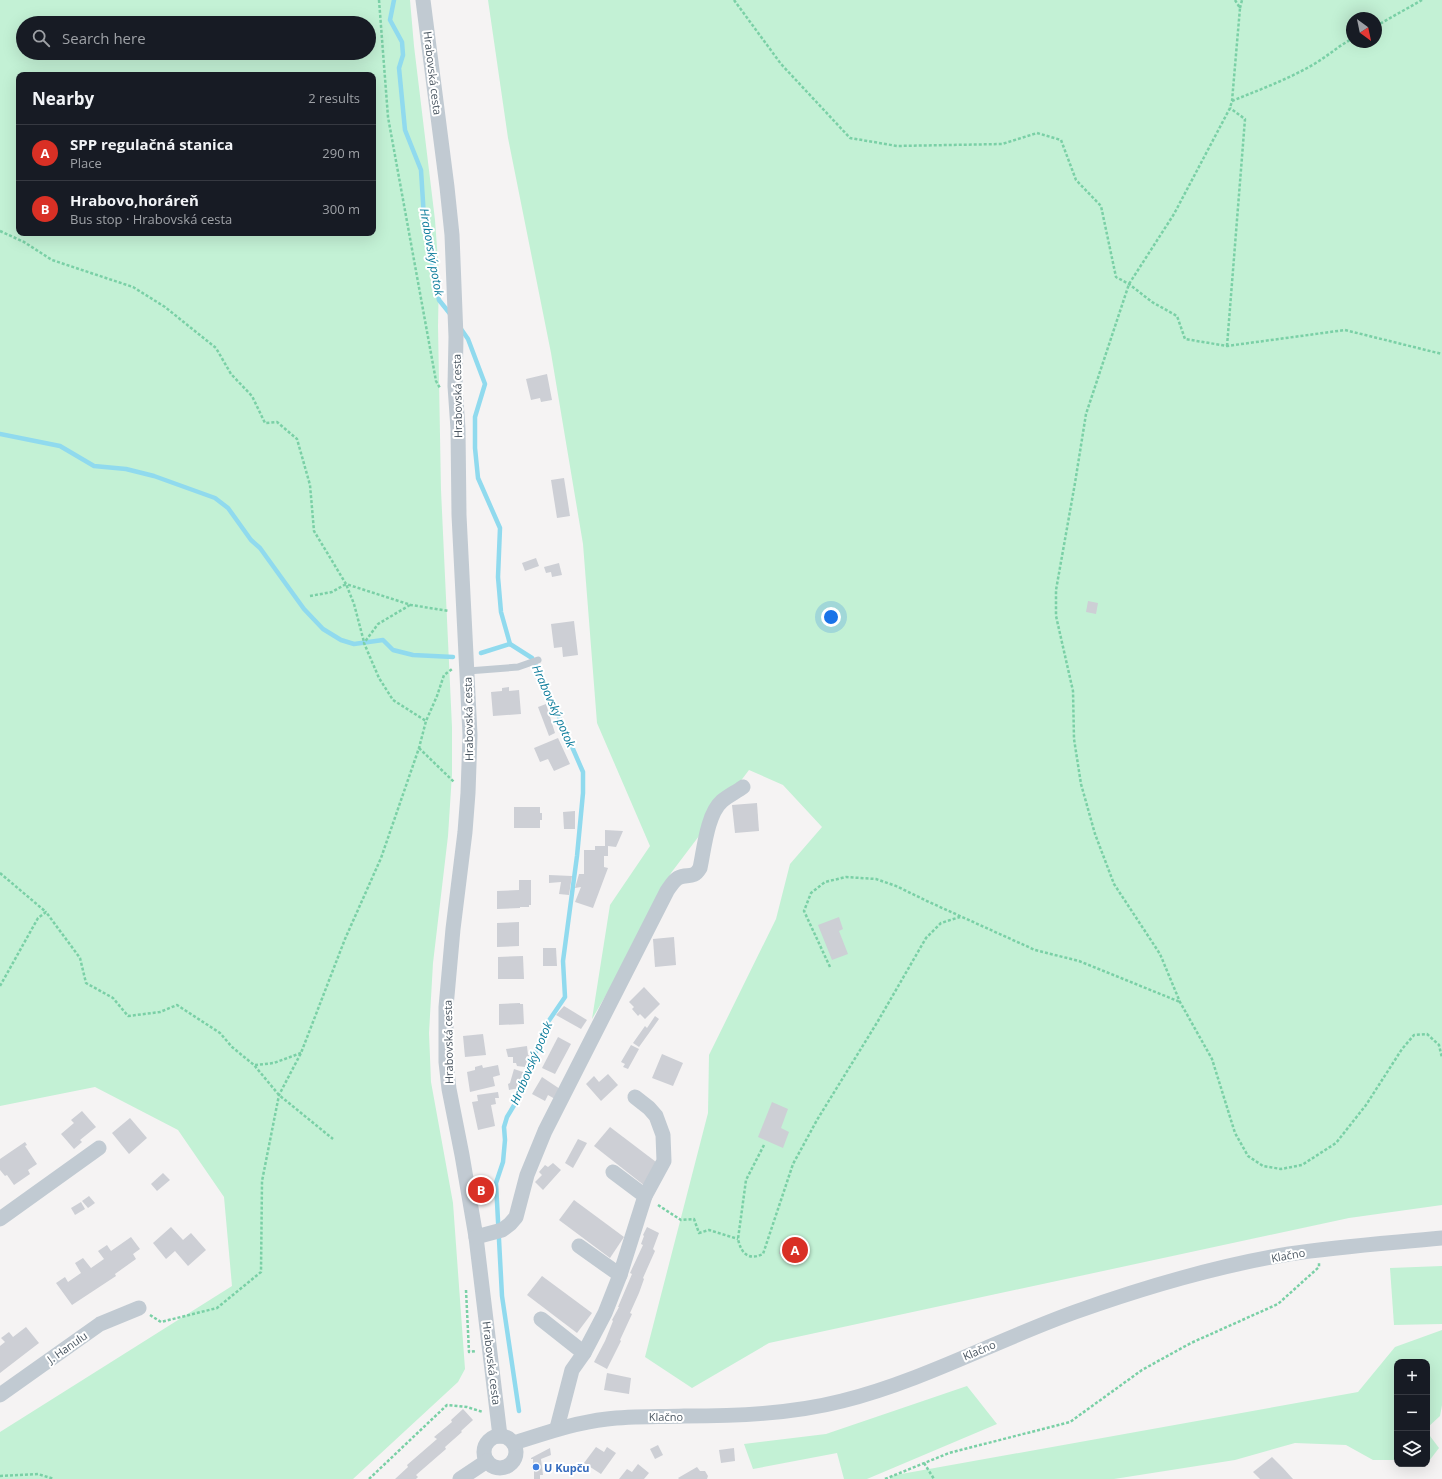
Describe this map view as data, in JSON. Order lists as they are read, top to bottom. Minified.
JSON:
{"streets":{"street":["Hrabovská cesta","Klačno","J. Hanulu"]},"crossings":[["Hrabovská cesta","Klačno"]],"water":["Hrabovský potok"],"places":["U Kupču"],"north":"bottom right","page":{"search":"Search here","heading":["Nearby","2 results"],"list":[{"mark":"A","name":"SPP regulačná stanica","note":"Place","value":"290 m"},{"mark":"B","name":"Hrabovo,horáreň","note":"Bus stop · Hrabovská cesta","value":"300 m"}],"pins":["B","A"],"map_buttons":["+","−"]}}
